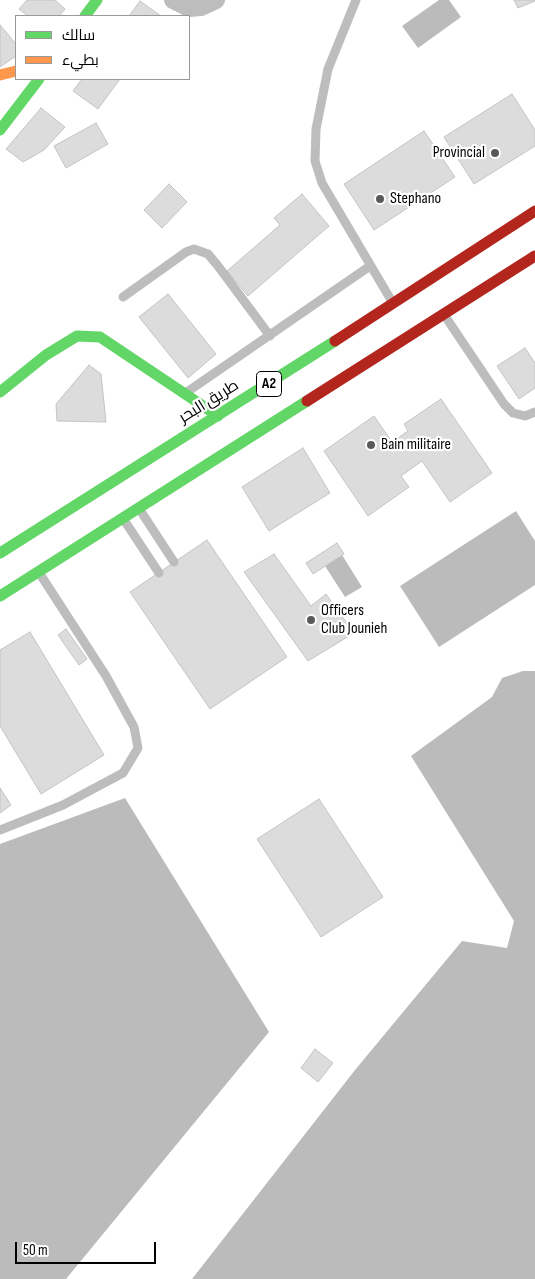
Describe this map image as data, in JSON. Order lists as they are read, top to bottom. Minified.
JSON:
{"streets":{"main road":["A2","طريق البحر"]},"places":["Provincial","Stephano","Bain militaire","Officers Club Jounieh"],"legend":["سالك","بطيء"],"scale_bar":"50 m"}
